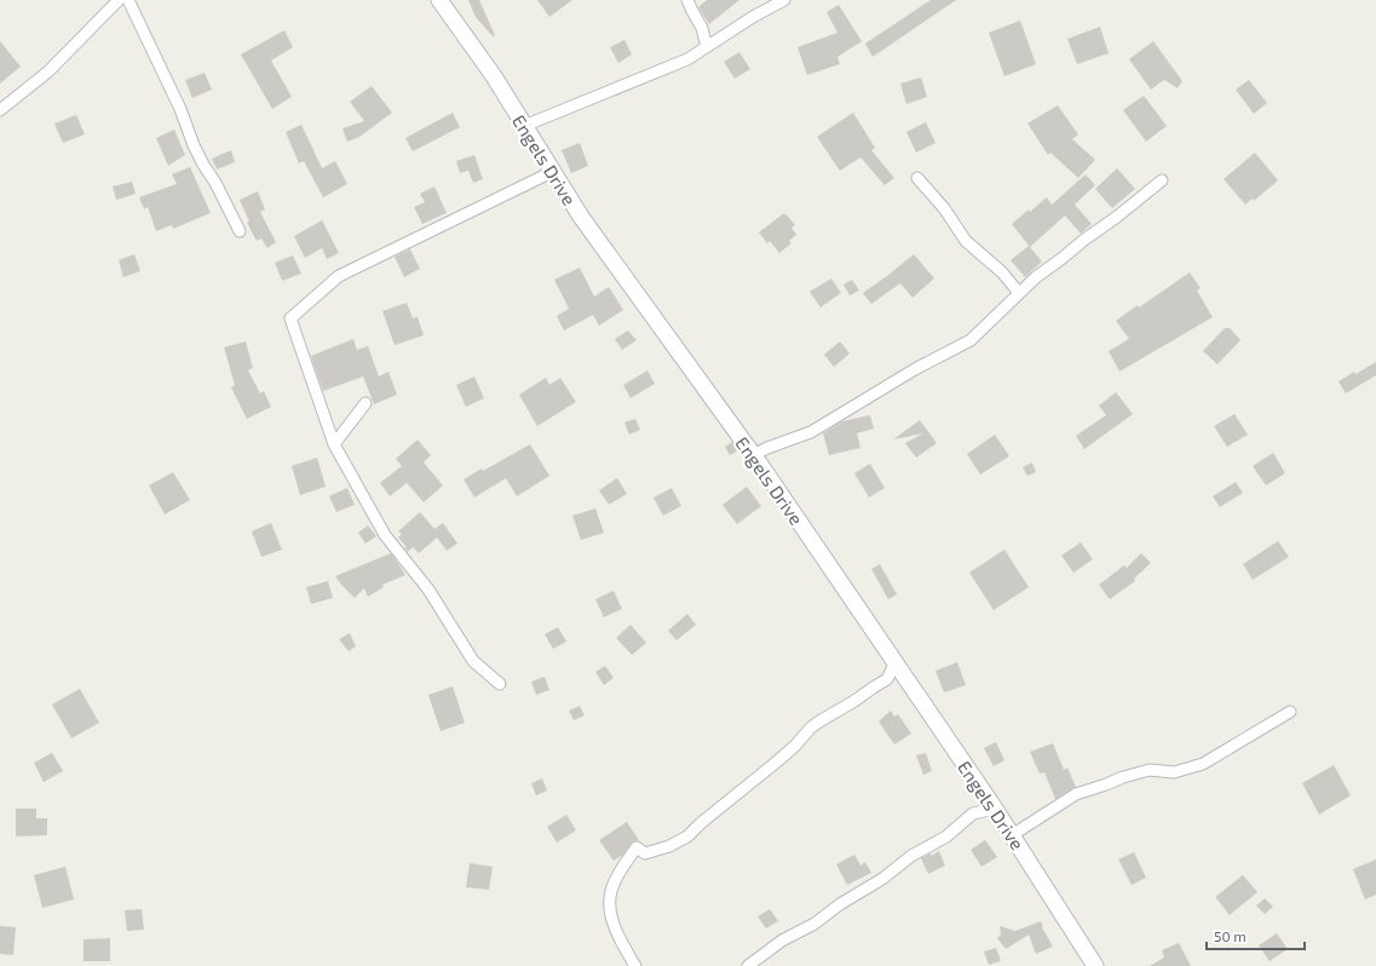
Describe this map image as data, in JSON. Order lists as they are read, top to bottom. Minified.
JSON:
{"streets":{"street":["Engels Drive"]},"scale_bar":"50 m"}
